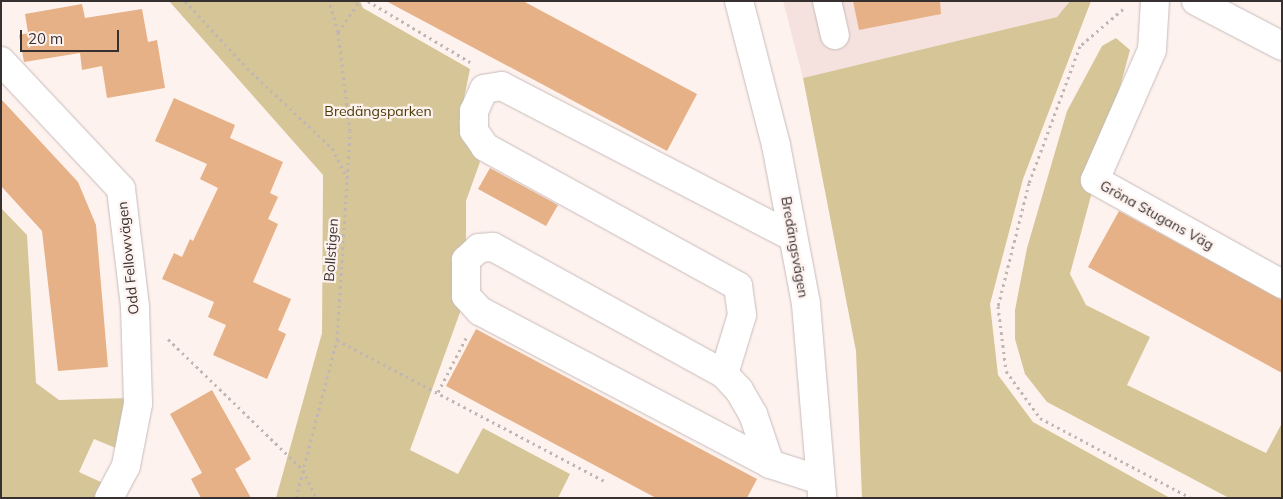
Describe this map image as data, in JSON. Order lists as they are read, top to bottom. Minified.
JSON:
{"streets":{"street":["Gröna Stugans Väg","Bredängsvägen","Odd Fellowvägen"],"path":["Bollstigen"]},"parks":["Bredängsparken"],"scale_bar":"20 m"}
